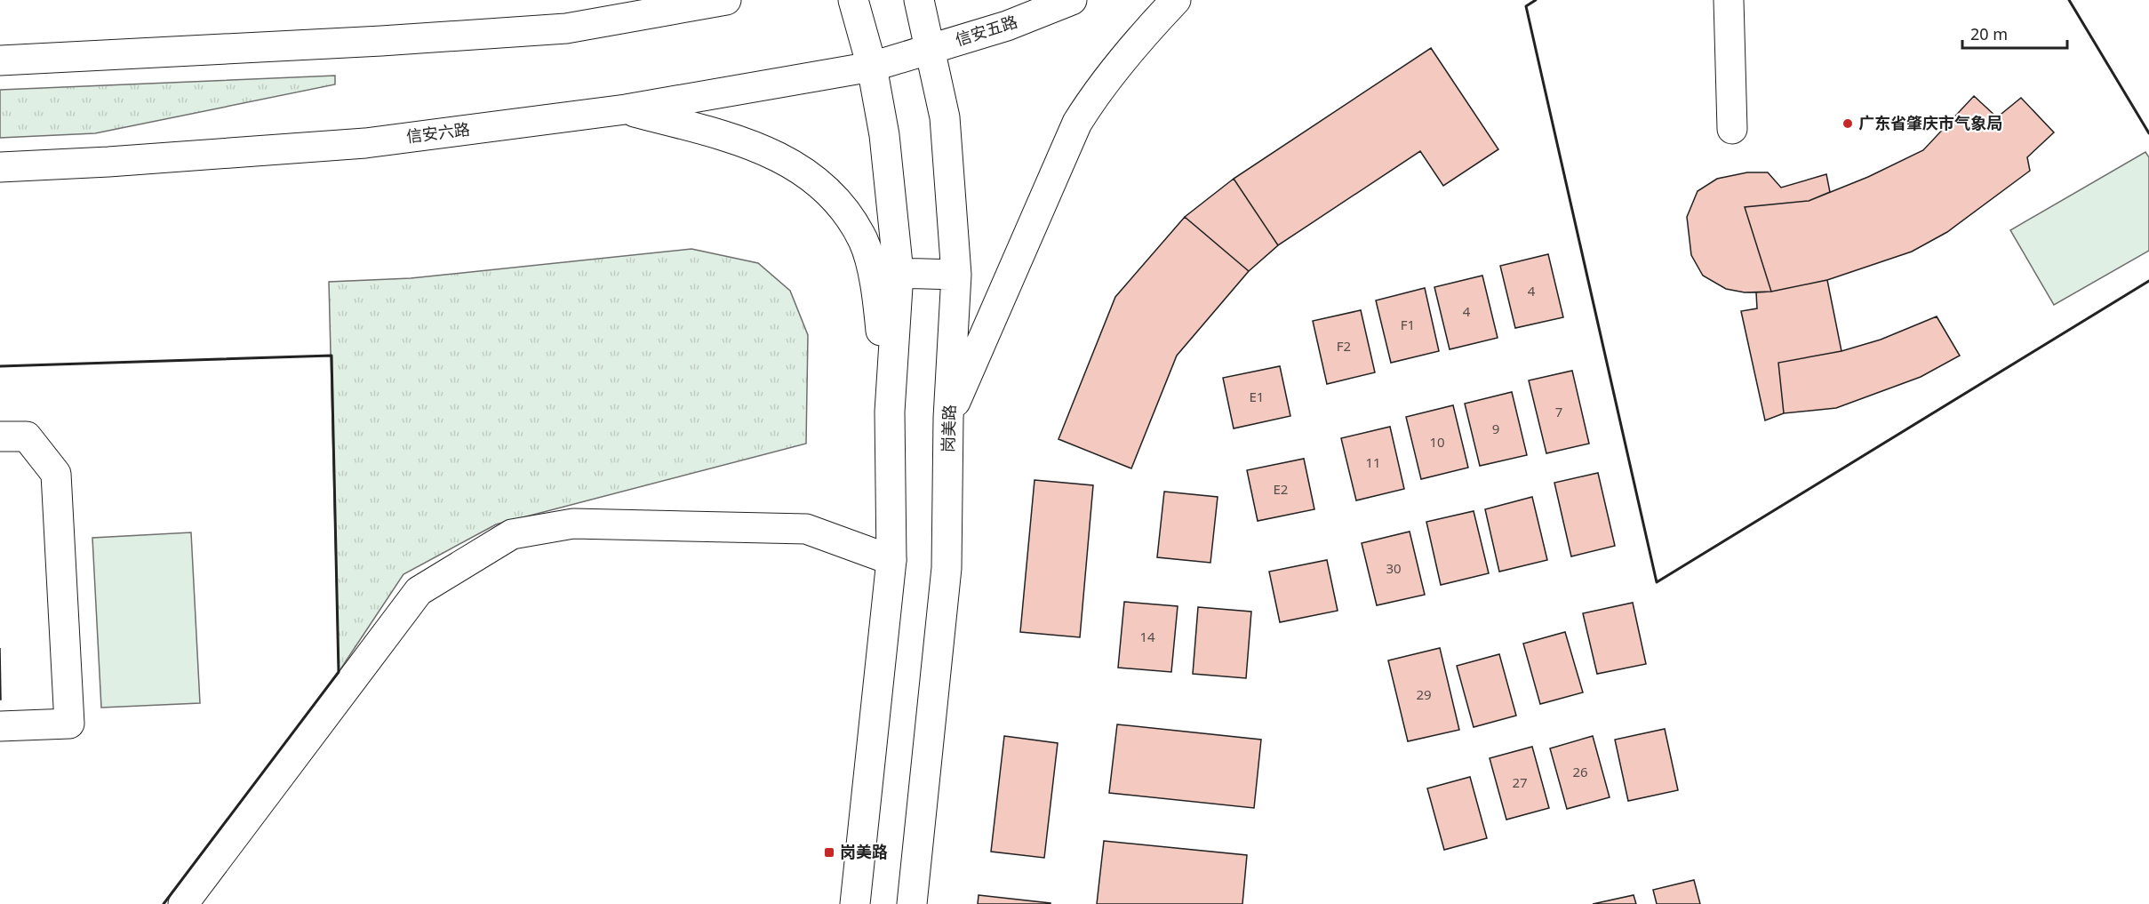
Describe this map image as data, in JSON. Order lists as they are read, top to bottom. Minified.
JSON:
{"streets":{"main road":["信安五路","信安六路","岗美路"]},"crossings":[["信安五路","信安六路"],["信安五路","岗美路"]],"places":{"other":["广东省肇庆市气象局"],"transit":["岗美路"]},"house_numbers":["4","4","F1","F2","E1","7","9","10","11","E2","30","14","29","26","27"],"scale_bar":"20 m"}
